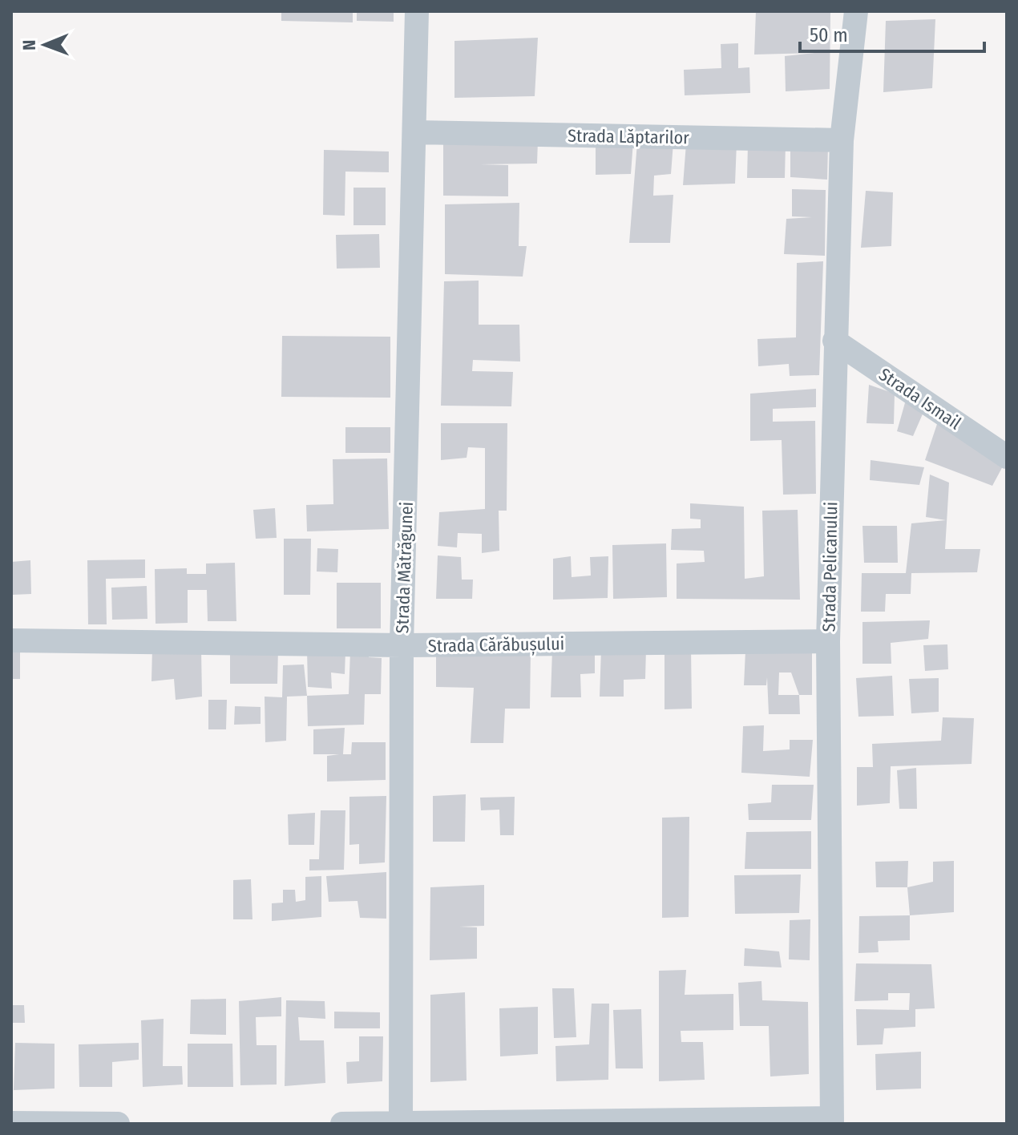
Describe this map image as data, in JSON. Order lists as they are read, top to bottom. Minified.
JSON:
{"streets":{"street":["Strada Lăptarilor","Strada Ismail","Strada Pelicanului","Strada Mătrăgunei","Strada Cărăbușului"]},"crossings":[["Strada Lăptarilor","Strada Pelicanului"],["Strada Lăptarilor","Strada Mătrăgunei"],["Strada Ismail","Strada Pelicanului"],["Strada Pelicanului","Strada Cărăbușului"],["Strada Mătrăgunei","Strada Cărăbușului"]],"scale_bar":"50 m","north":"left"}
